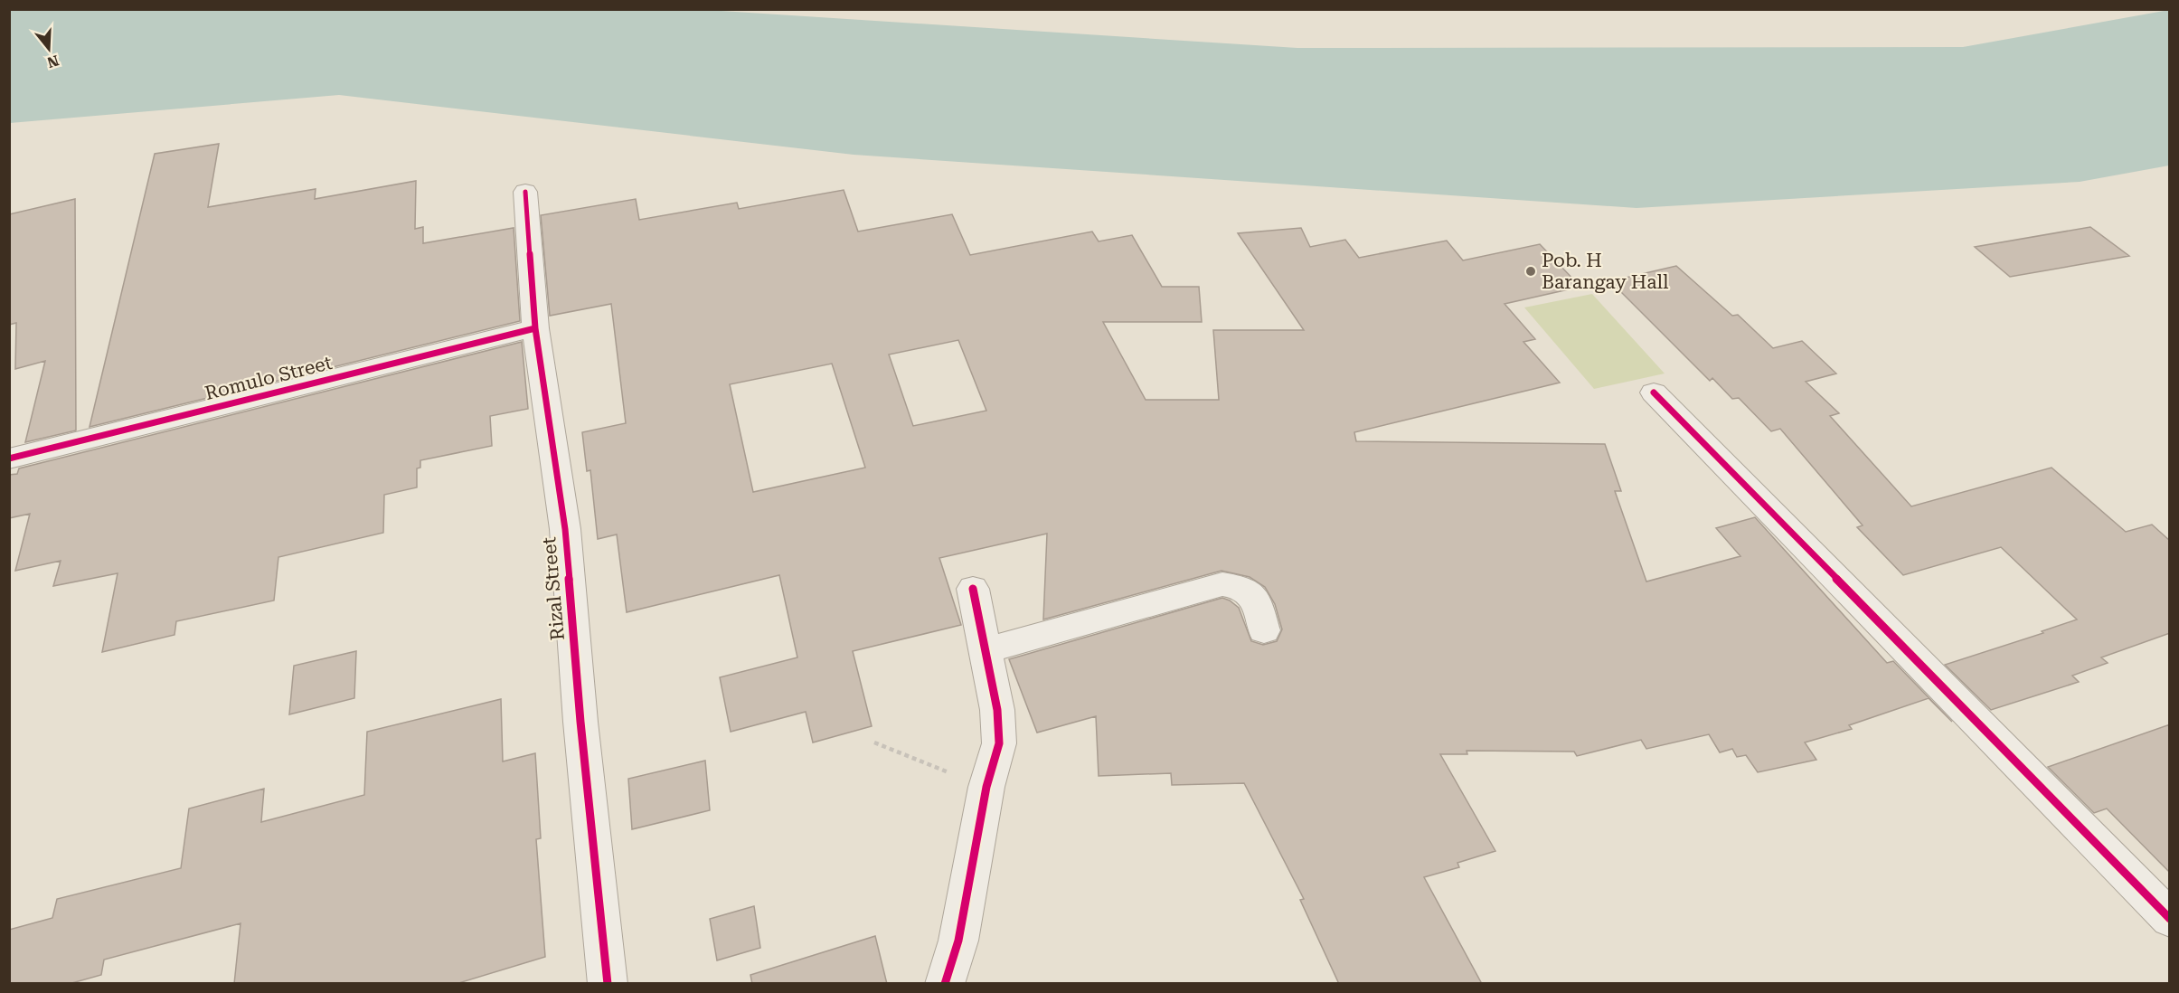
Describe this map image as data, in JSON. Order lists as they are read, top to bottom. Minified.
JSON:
{"streets":{"street":["Romulo Street","Rizal Street"]},"crossings":[["Romulo Street","Rizal Street"]],"places":["Pob. H Barangay Hall"],"north":"bottom"}
